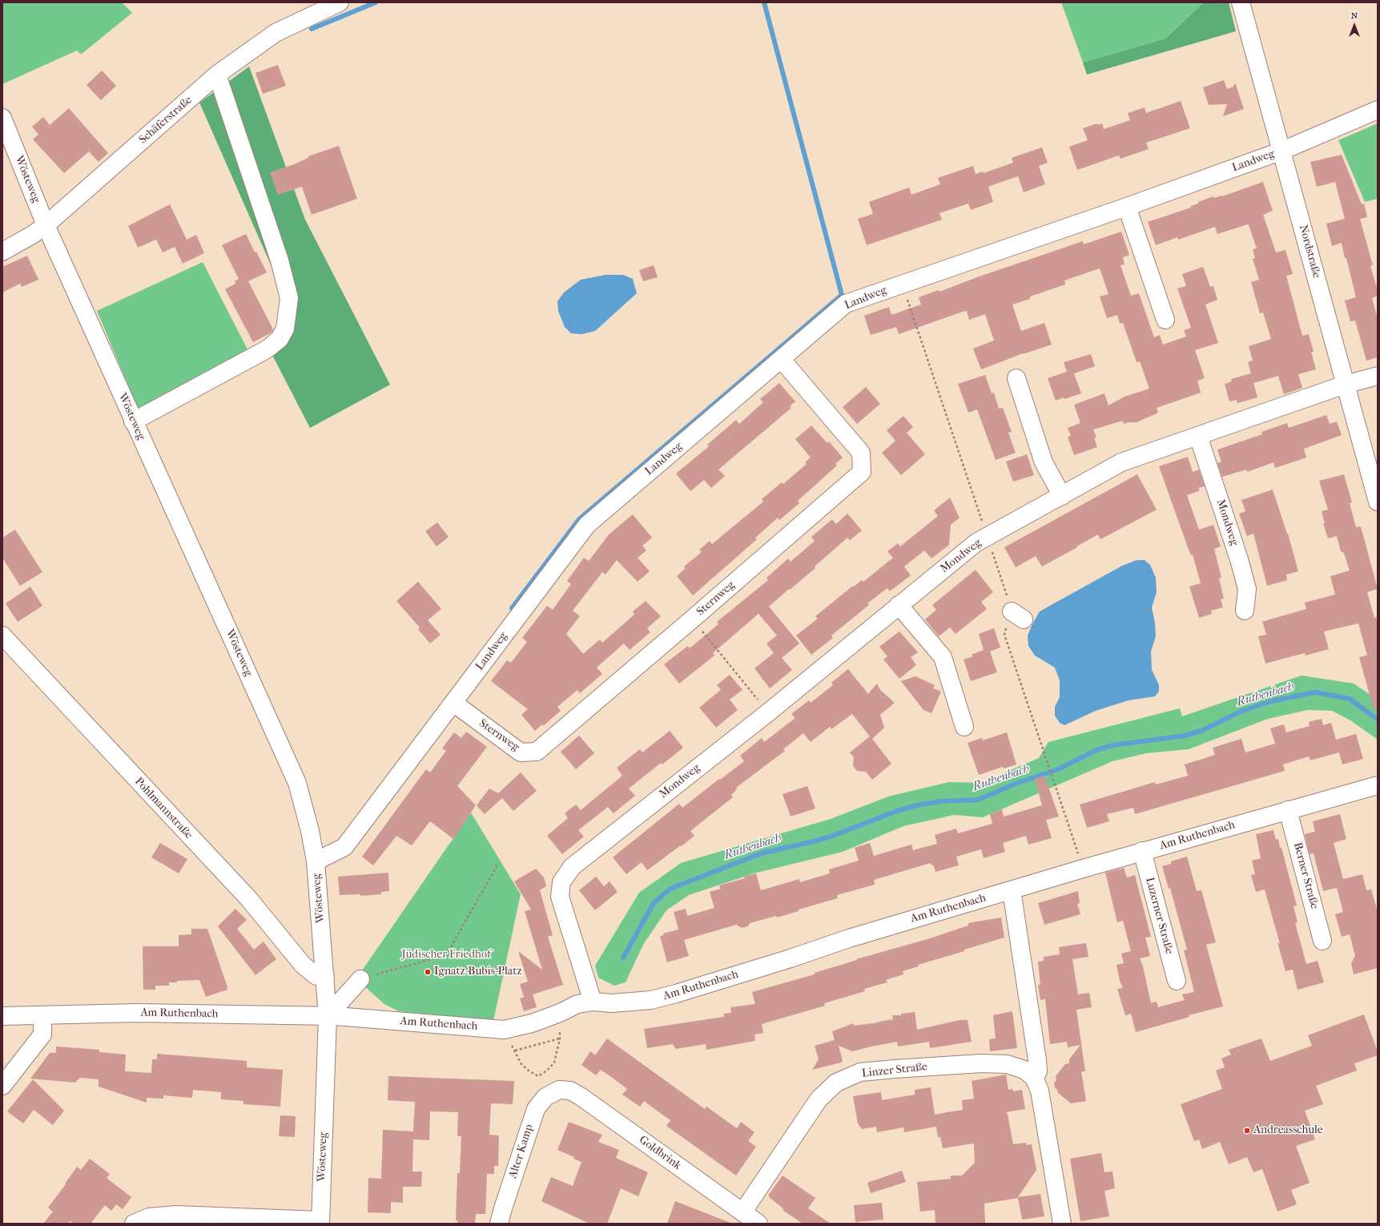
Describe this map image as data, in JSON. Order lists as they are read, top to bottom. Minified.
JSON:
{"streets":{"street":["Schäferstraße","Landweg","Wösteweg","Nordstraße","Mondweg","Sternweg","Pohlmannstraße","Am Ruthenbach","Berner Straße","Luzerner Straße","Linzer Straße","Alter Kamp","Goldbrink"]},"crossings":[["Schäferstraße","Wösteweg"],["Landweg","Wösteweg"],["Landweg","Nordstraße"],["Landweg","Sternweg"],["Wösteweg","Pohlmannstraße"],["Wösteweg","Am Ruthenbach"],["Nordstraße","Mondweg"],["Mondweg","Am Ruthenbach"],["Am Ruthenbach","Berner Straße"],["Am Ruthenbach","Luzerner Straße"],["Linzer Straße","Goldbrink"],["Alter Kamp","Goldbrink"]],"water":["Ruthenbach"],"parks":["Jüdischer Friedhof"],"places":["Ignatz-Bubis-Platz","Andreasschule"],"north":"top"}
